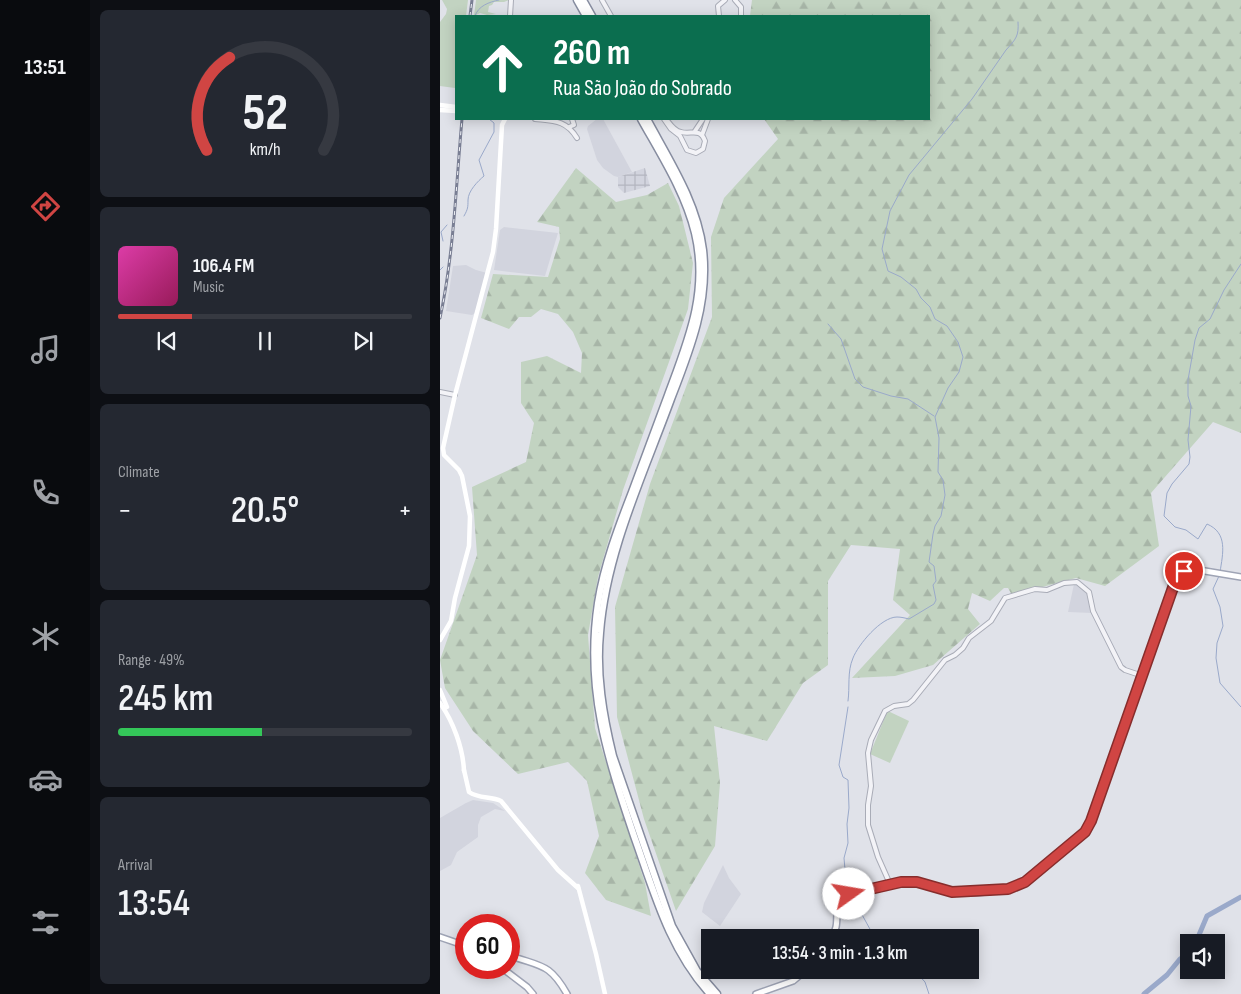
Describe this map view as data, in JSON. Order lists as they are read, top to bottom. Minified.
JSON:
{"page":{"tabs":"13:51","turn":["260 m","Rua São João do Sobrado"],"song":["106.4 FM","Music"],"tile":["Climate",["Range · 49%","245 km"],["Arrival","13:54"]],"heat":["−","20.5°","+"],"limit":"60","trip":"13:54 · 3 min · 1.3 km","gauge":["52","km/h"]}}
